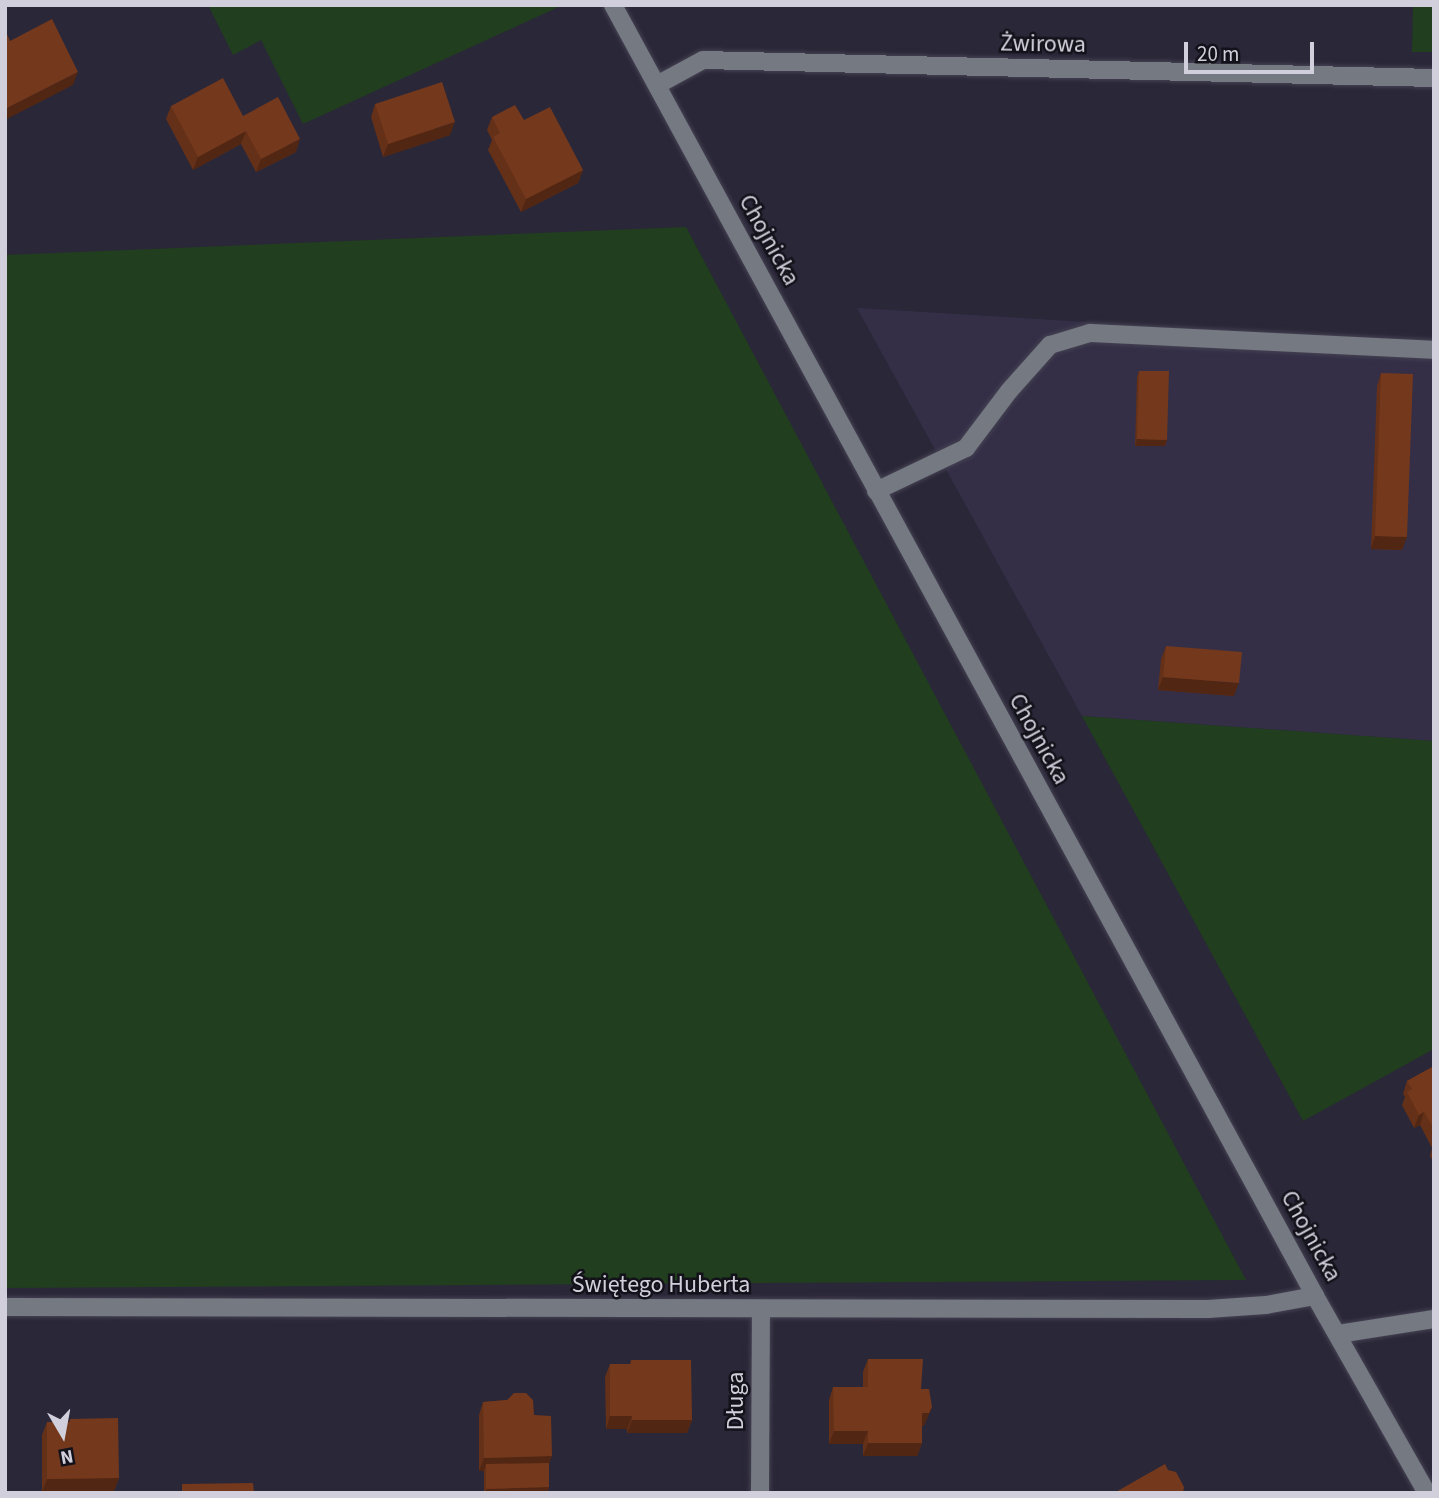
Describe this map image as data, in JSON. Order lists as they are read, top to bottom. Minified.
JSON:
{"streets":{"street":["Żwirowa","Chojnicka","Świętego Huberta","Długa"]},"crossings":[["Żwirowa","Chojnicka"],["Chojnicka","Świętego Huberta"],["Świętego Huberta","Długa"]],"scale_bar":"20 m","north":"bottom"}
